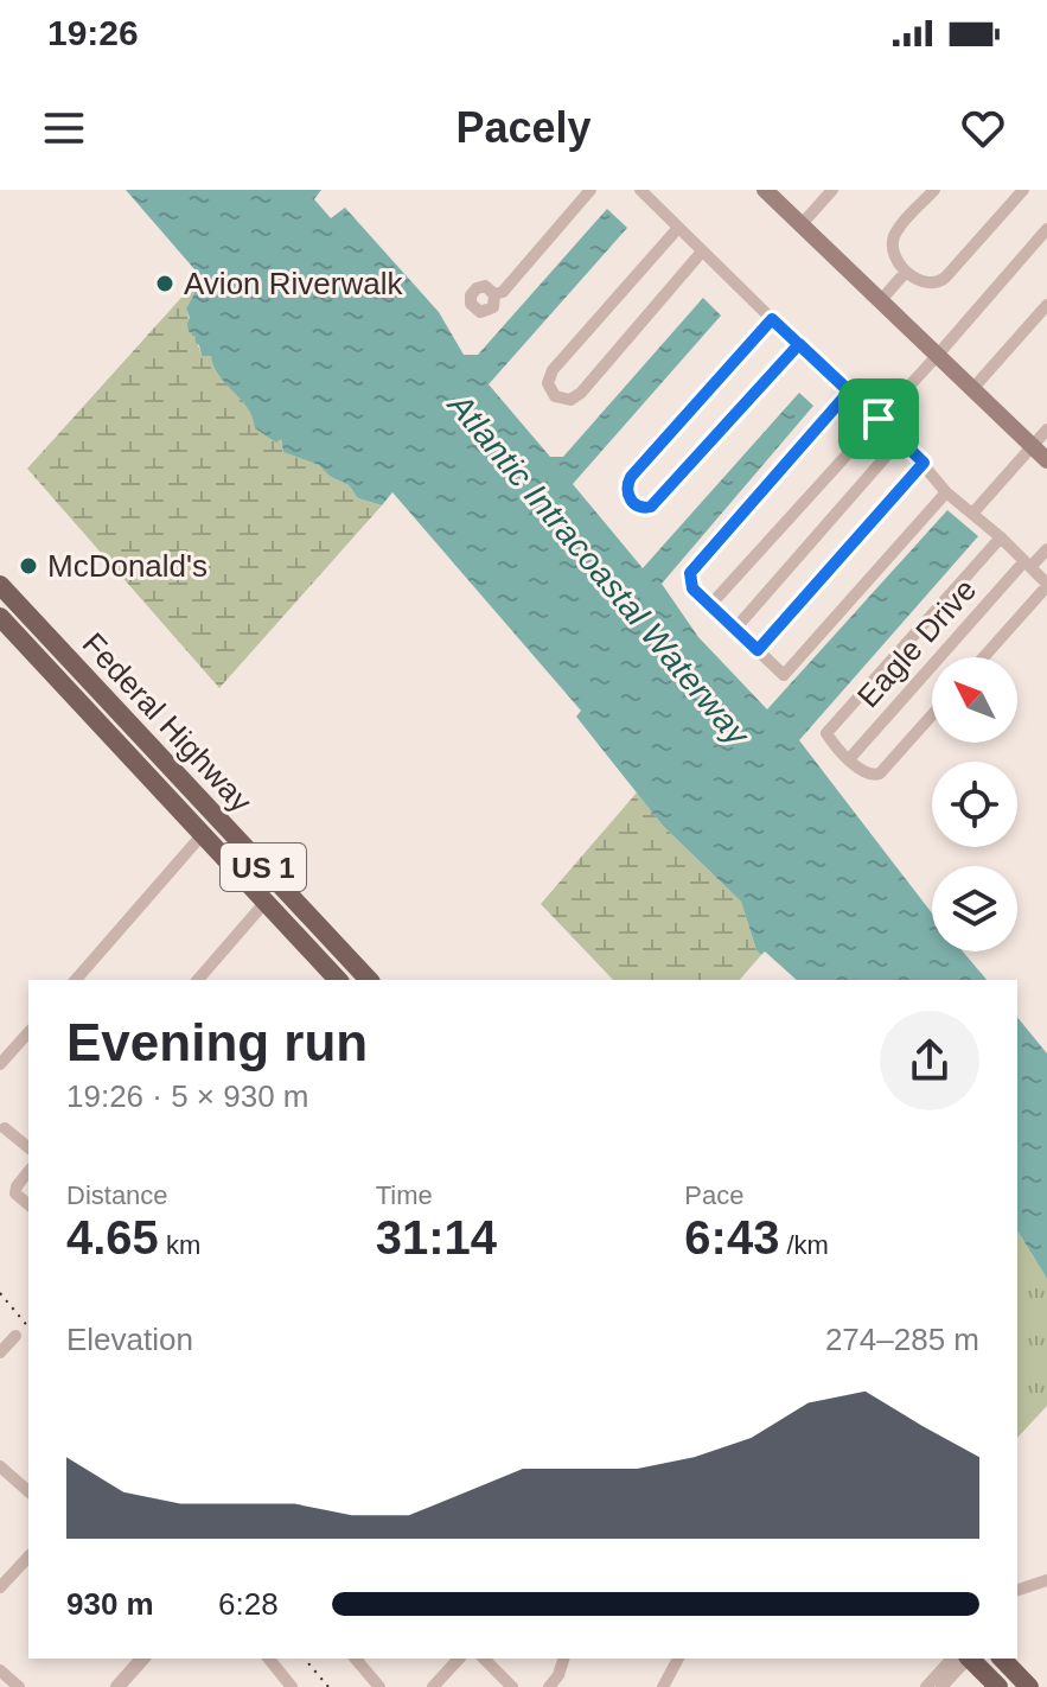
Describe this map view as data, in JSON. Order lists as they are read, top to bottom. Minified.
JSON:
{"streets":{"main road":["Federal Highway","US 1"],"street":["Eagle Drive"]},"water":["Atlantic Intracoastal Waterway"],"places":["Avion Riverwalk","McDonald's"],"north":"top left","page":{"status":"19:26","header":"Pacely","heading":["Evening run","19:26 · 5 × 930 m"],"stats":[["Distance","4.65 km"],["Time","31:14"],["Pace","6:43 /km"]],"chart":["Elevation","274–285 m"],"list":[{"name":"930 m","note":"6:28"}]}}
